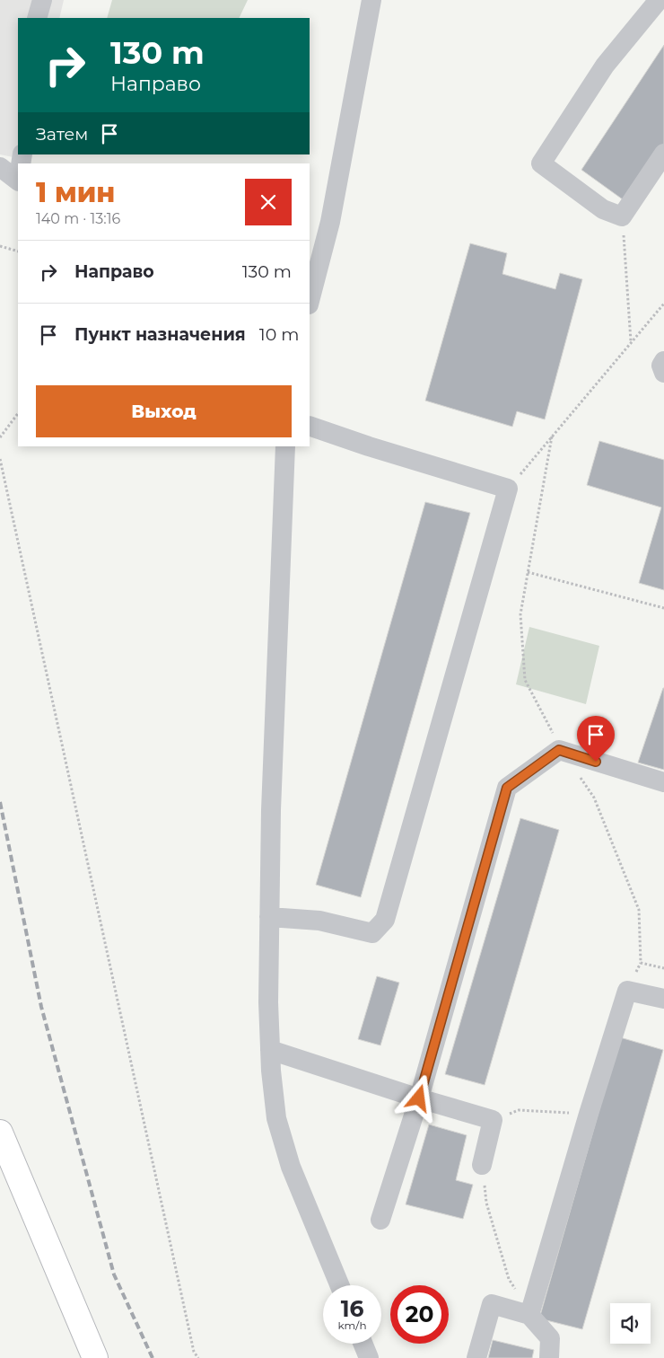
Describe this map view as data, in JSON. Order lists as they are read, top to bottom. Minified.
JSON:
{"page":{"turn":["130 m","Направо"],"then":"Затем","heading":["1 мин","140 m · 13:16"],"list":[{"name":"Направо","value":"130 m"},{"name":"Пункт назначения","value":"10 m"}],"buttons":"Выход","speed":"16 km/h","limit":"20"}}
